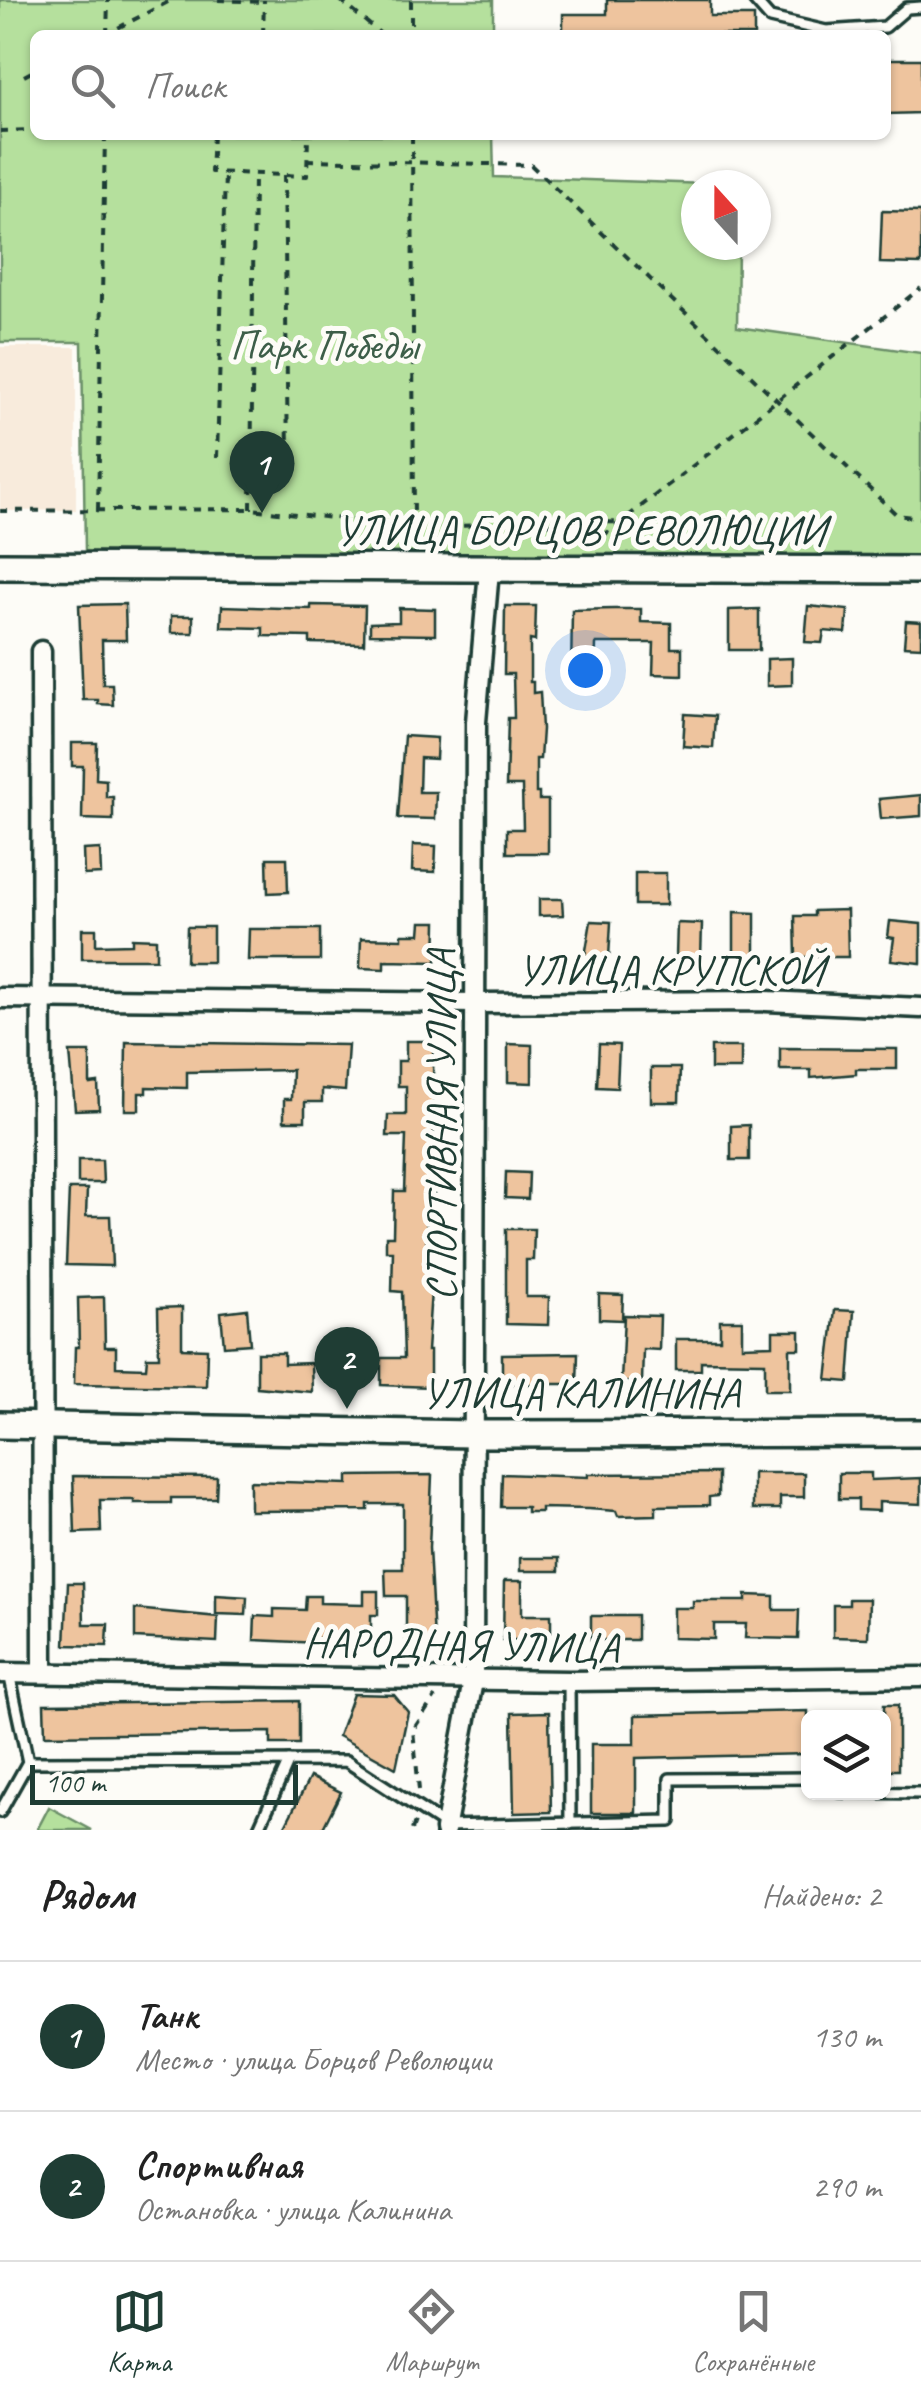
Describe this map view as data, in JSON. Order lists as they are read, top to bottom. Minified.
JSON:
{"streets":{"street":["УЛИЦА БОРЦОВ РЕВОЛЮЦИИ","УЛИЦА КРУПСКОЙ","СПОРТИВНАЯ УЛИЦА","УЛИЦА КАЛИНИНА","НАРОДНАЯ УЛИЦА"]},"crossings":[["УЛИЦА БОРЦОВ РЕВОЛЮЦИИ","СПОРТИВНАЯ УЛИЦА"],["УЛИЦА КРУПСКОЙ","СПОРТИВНАЯ УЛИЦА"],["СПОРТИВНАЯ УЛИЦА","УЛИЦА КАЛИНИНА"],["СПОРТИВНАЯ УЛИЦА","НАРОДНАЯ УЛИЦА"]],"parks":["Парк Победы"],"scale_bar":"100 m","north":"top","page":{"search":"Поиск","pins":["1","2"],"scale":"100 m","heading":["Рядом","Найдено: 2"],"list":[{"mark":"1","name":"Танк","note":"Место · улица Борцов Революции","value":"130 m"},{"mark":"2","name":"Спортивная","note":"Остановка · улица Калинина","value":"290 m"}],"nav":["Карта","Маршрут","Сохранённые"]}}
